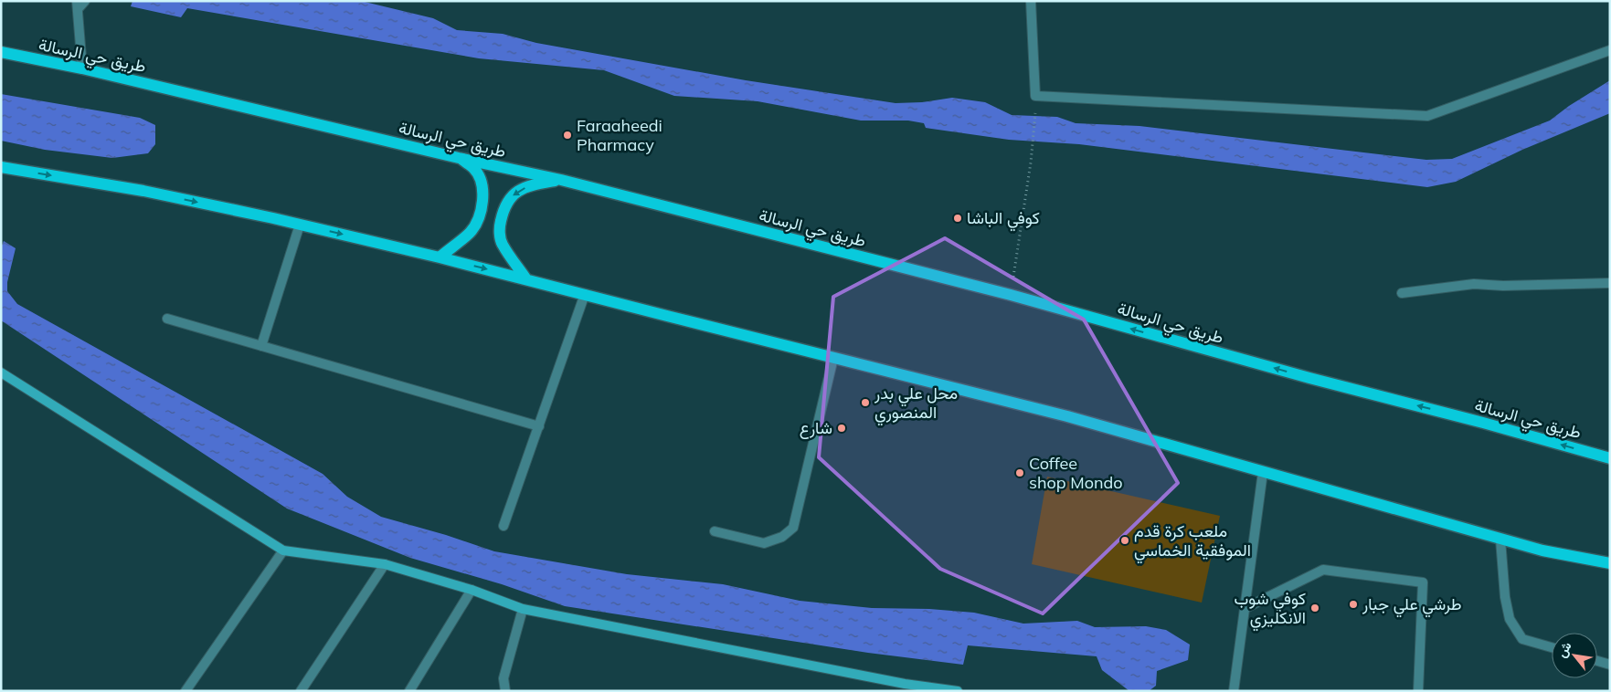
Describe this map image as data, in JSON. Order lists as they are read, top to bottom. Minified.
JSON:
{"streets":{"main road":["طريق حي الرسالة"]},"one_way":["طريق حي الرسالة"],"places":["Faraaheedi Pharmacy","كوفي الباشا","محل علي بدر المنصوري","شارع","Coffee shop Mondo","ملعب كرة قدم الموفقية الخماسي","طرشي علي جبار","كوفي شوب الانكليزي"],"north":"top left"}
